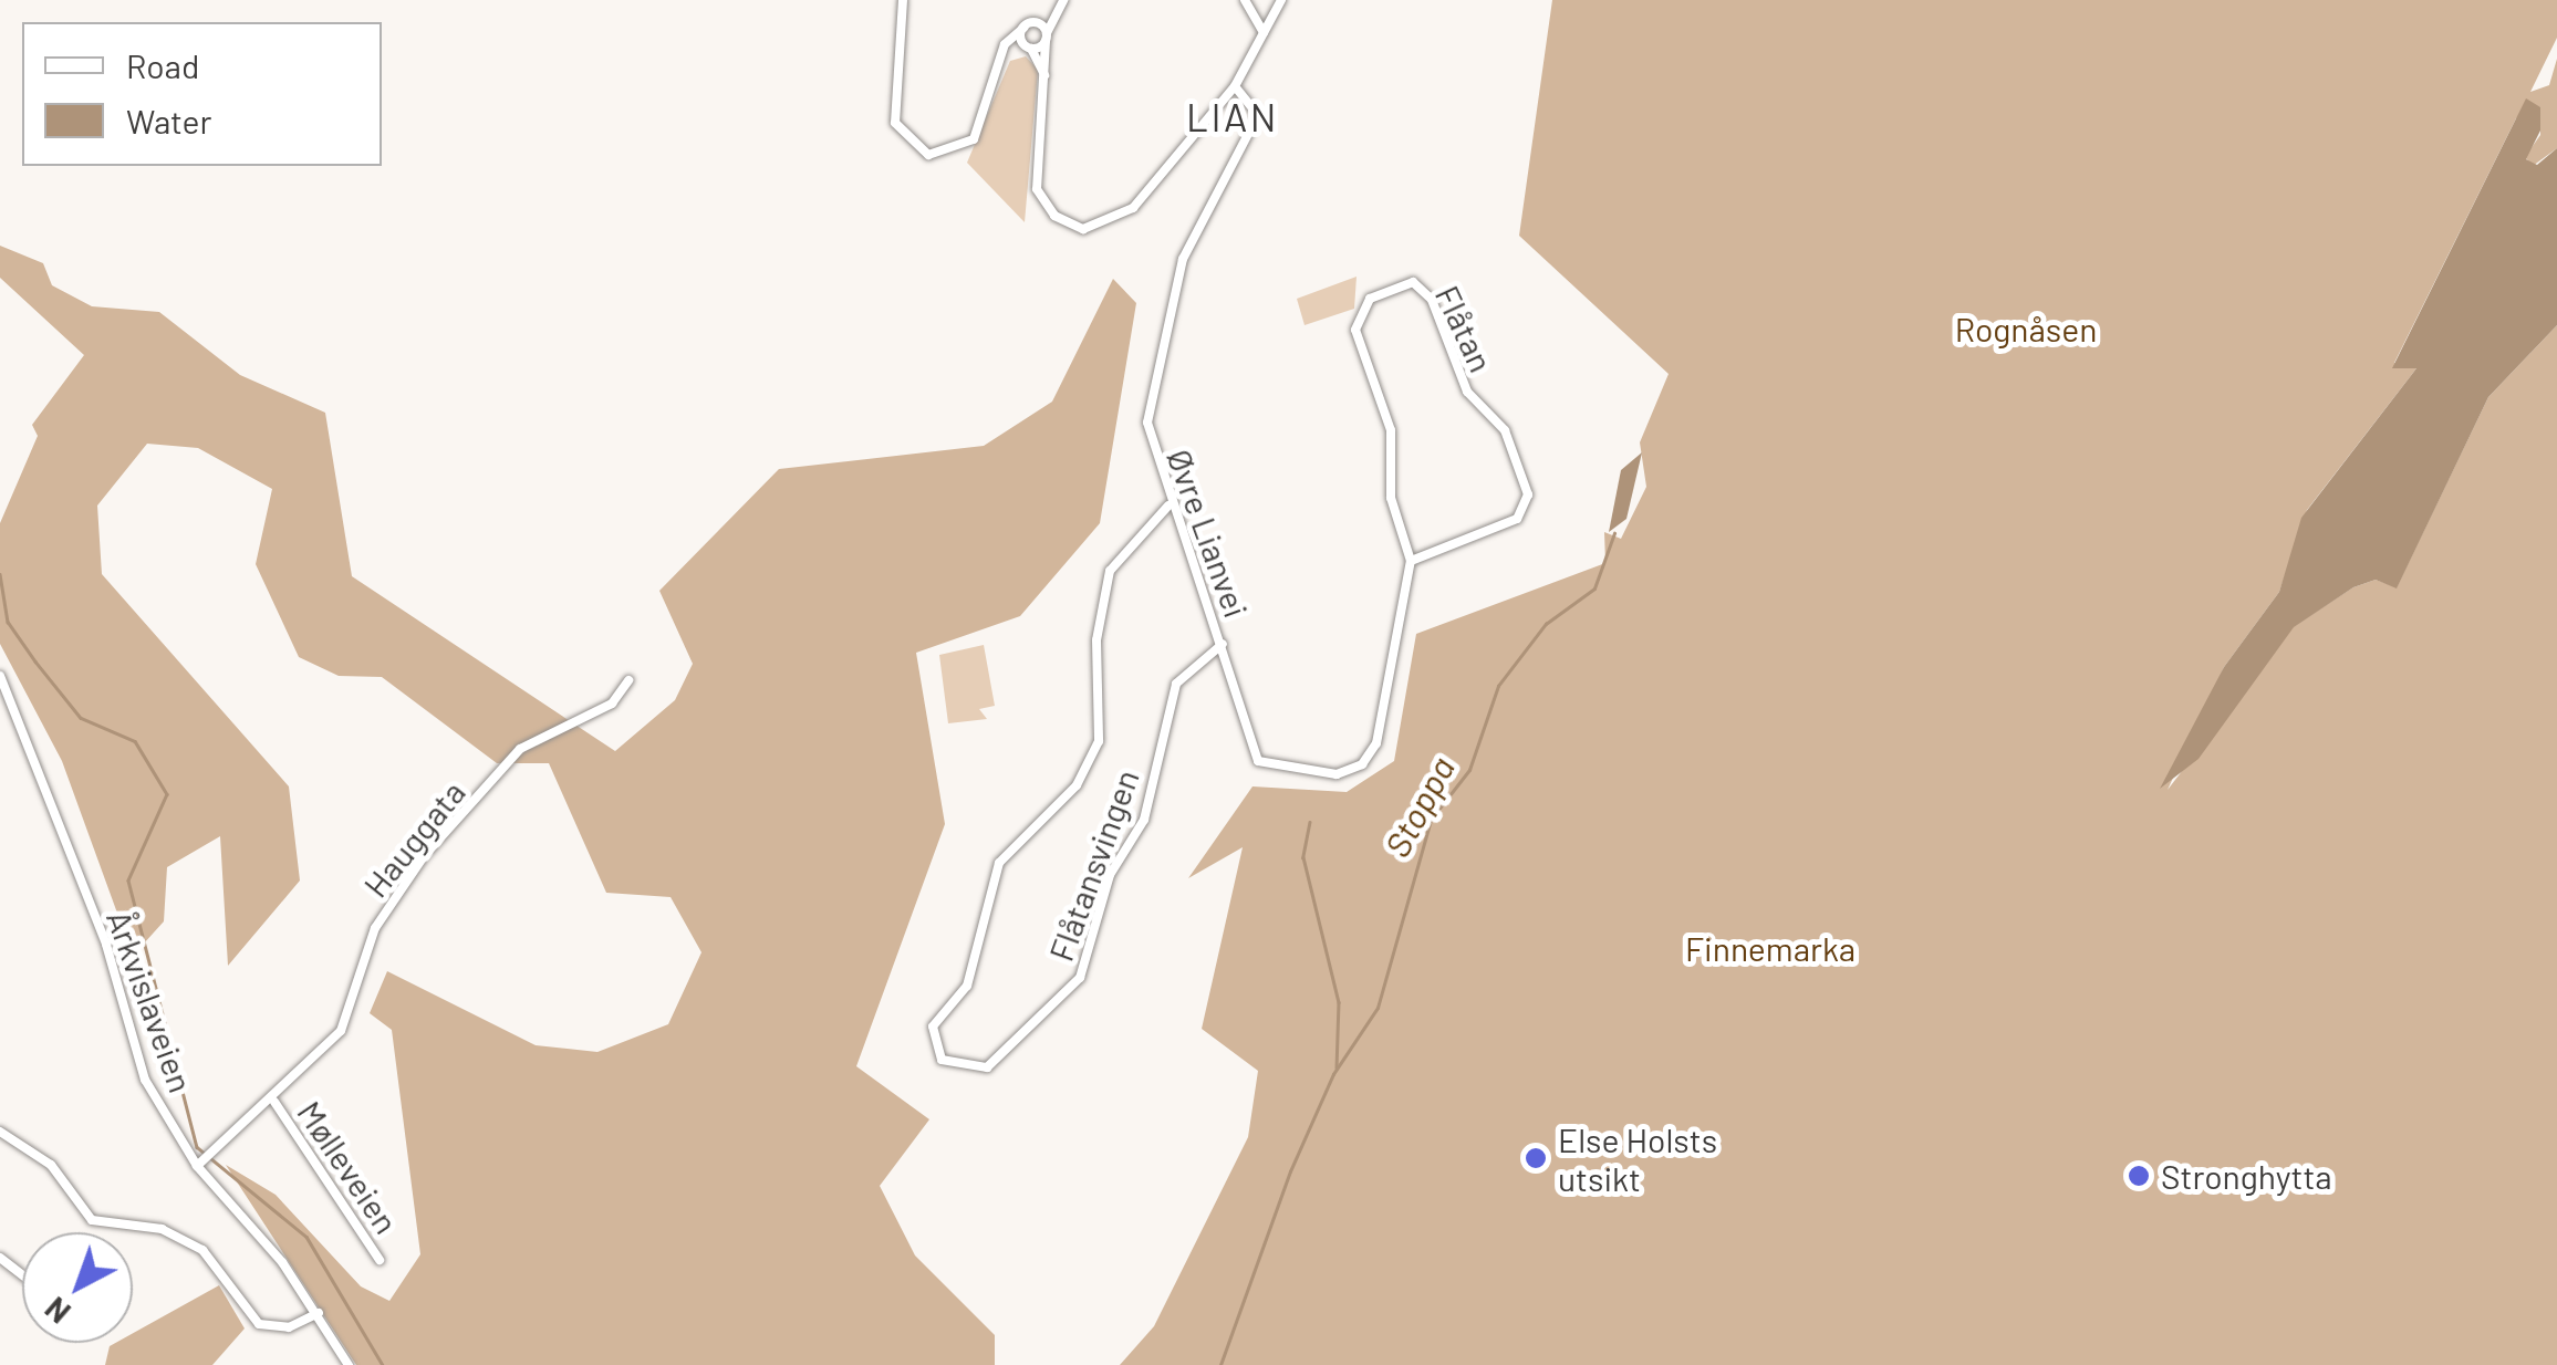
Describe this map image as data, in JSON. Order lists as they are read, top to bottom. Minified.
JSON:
{"streets":{"street":["Flåtan","Øvre Lianvei","Hauggata","Flåtansvingen","Årkvislaveien","Mølleveien"]},"crossings":[["Flåtan","Øvre Lianvei"],["Øvre Lianvei","Flåtansvingen"],["Hauggata","Årkvislaveien"],["Hauggata","Mølleveien"]],"districts":["LIAN"],"water":["Stoppa"],"parks":["Rognåsen","Finnemarka"],"places":["Else Holsts utsikt","Stronghytta"],"legend":["Road","Water"],"north":"bottom left"}
